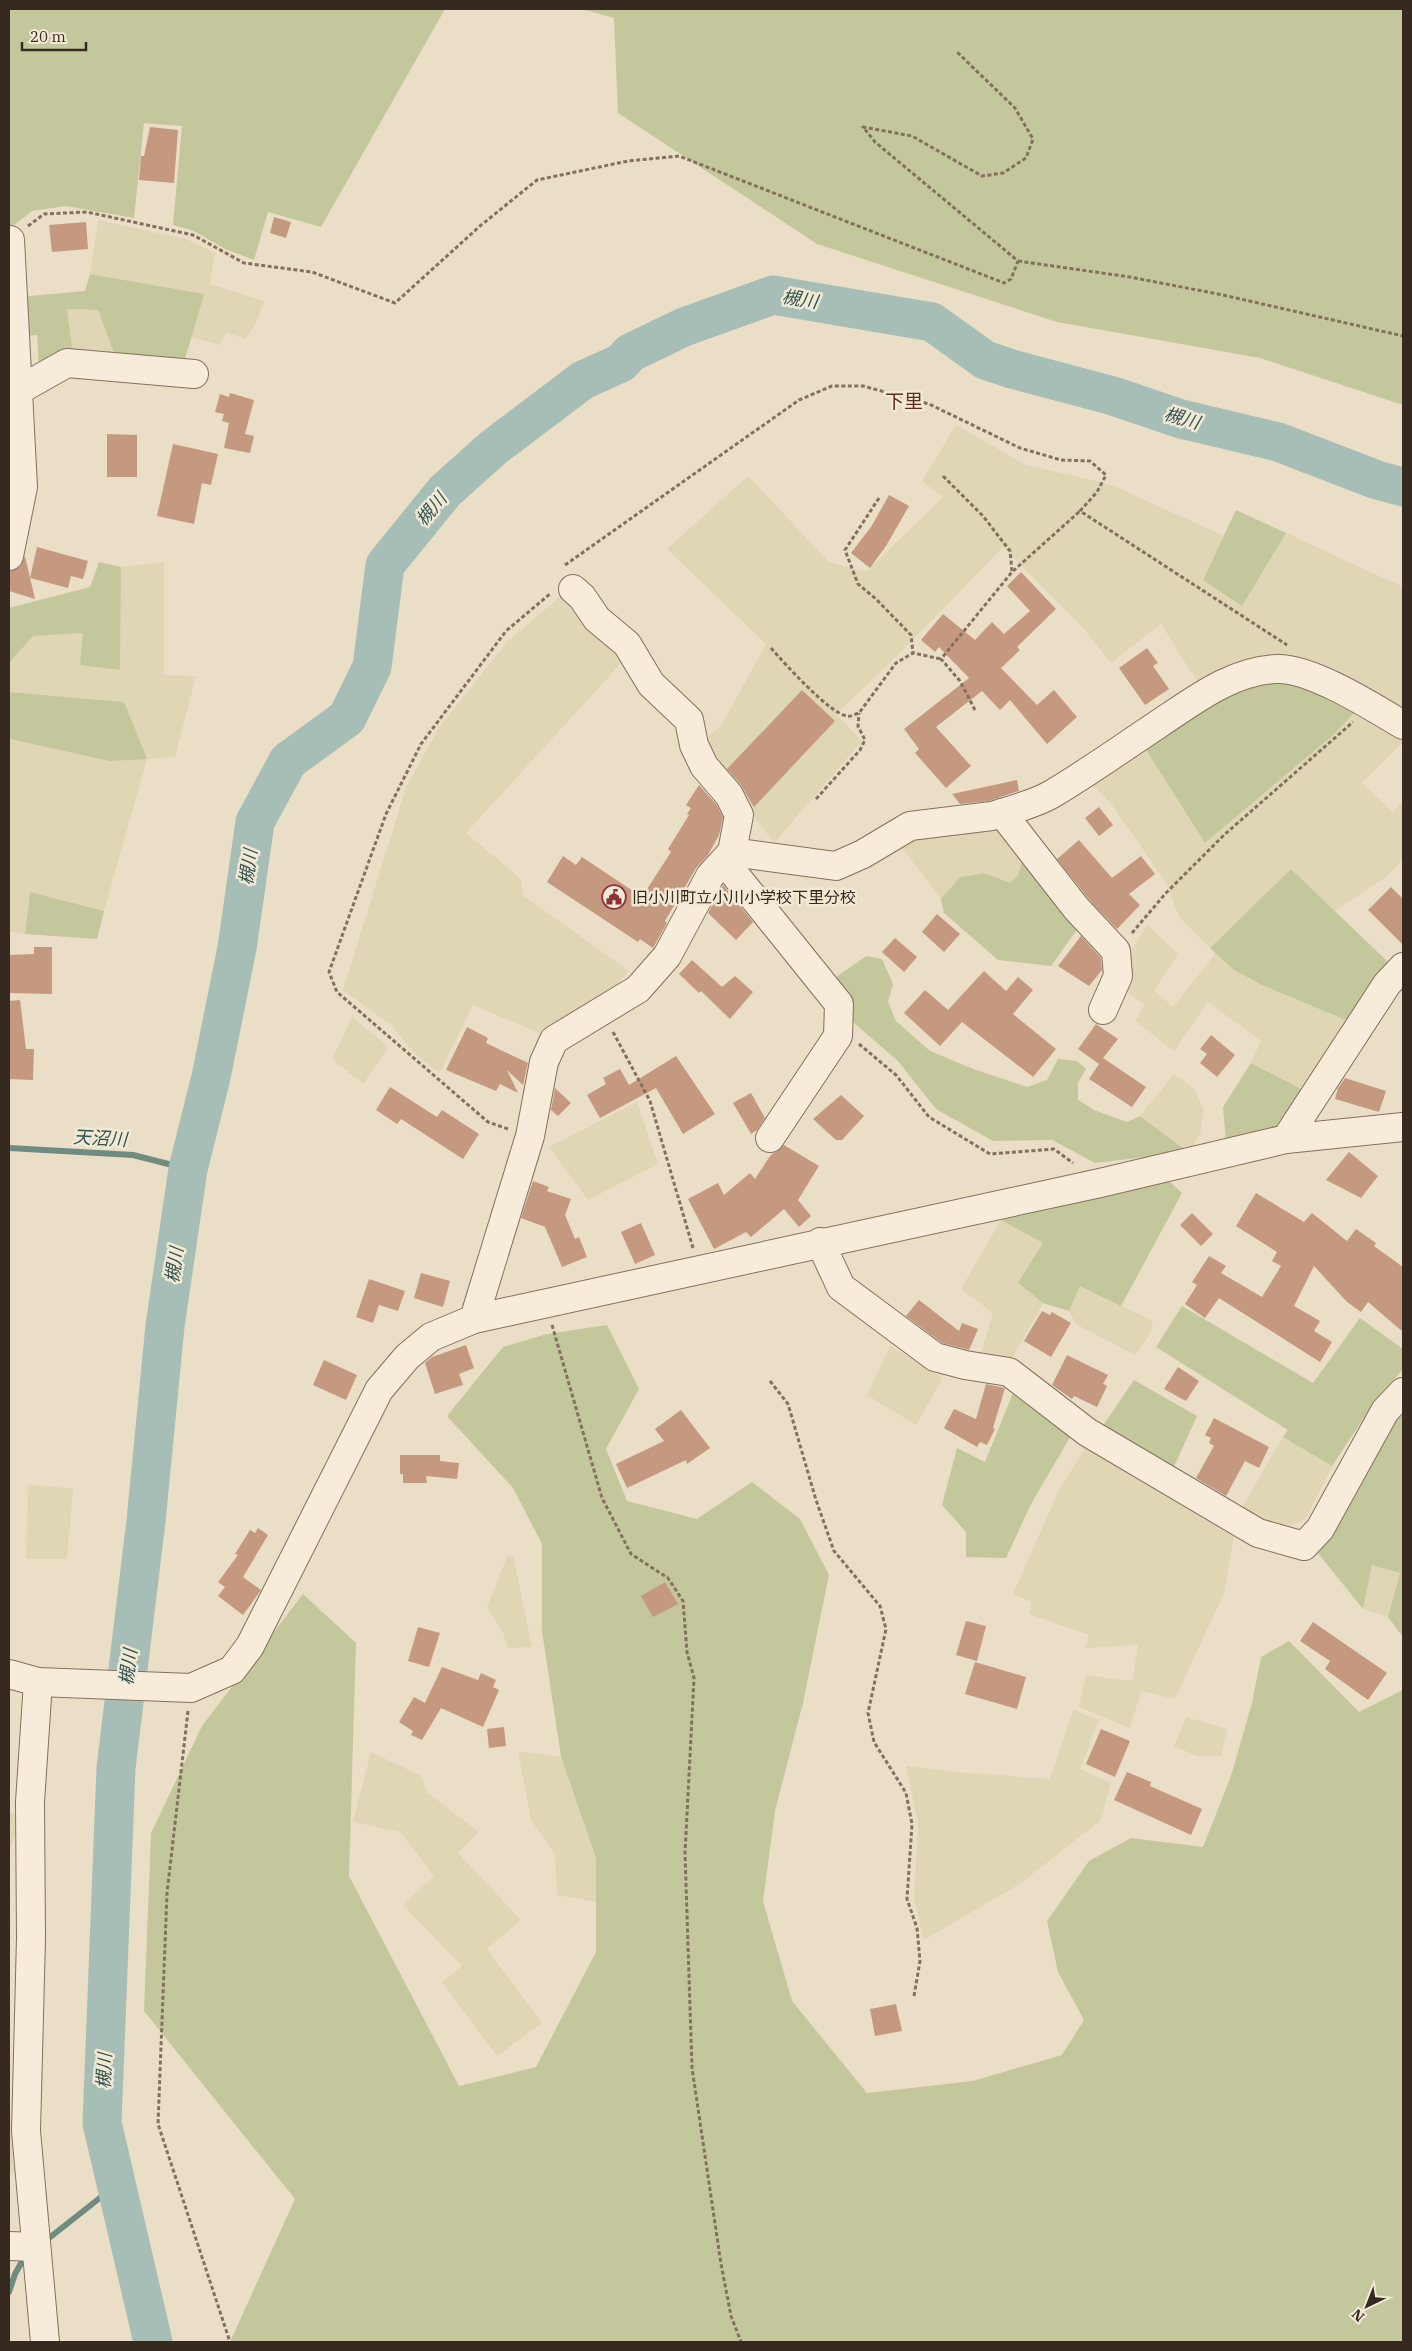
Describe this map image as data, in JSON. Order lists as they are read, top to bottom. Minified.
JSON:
{"districts":["下里"],"water":["槻川","天沼川"],"places":{"public building":["旧小川町立小川小学校下里分校"]},"scale_bar":"20 m","north":"bottom left"}
